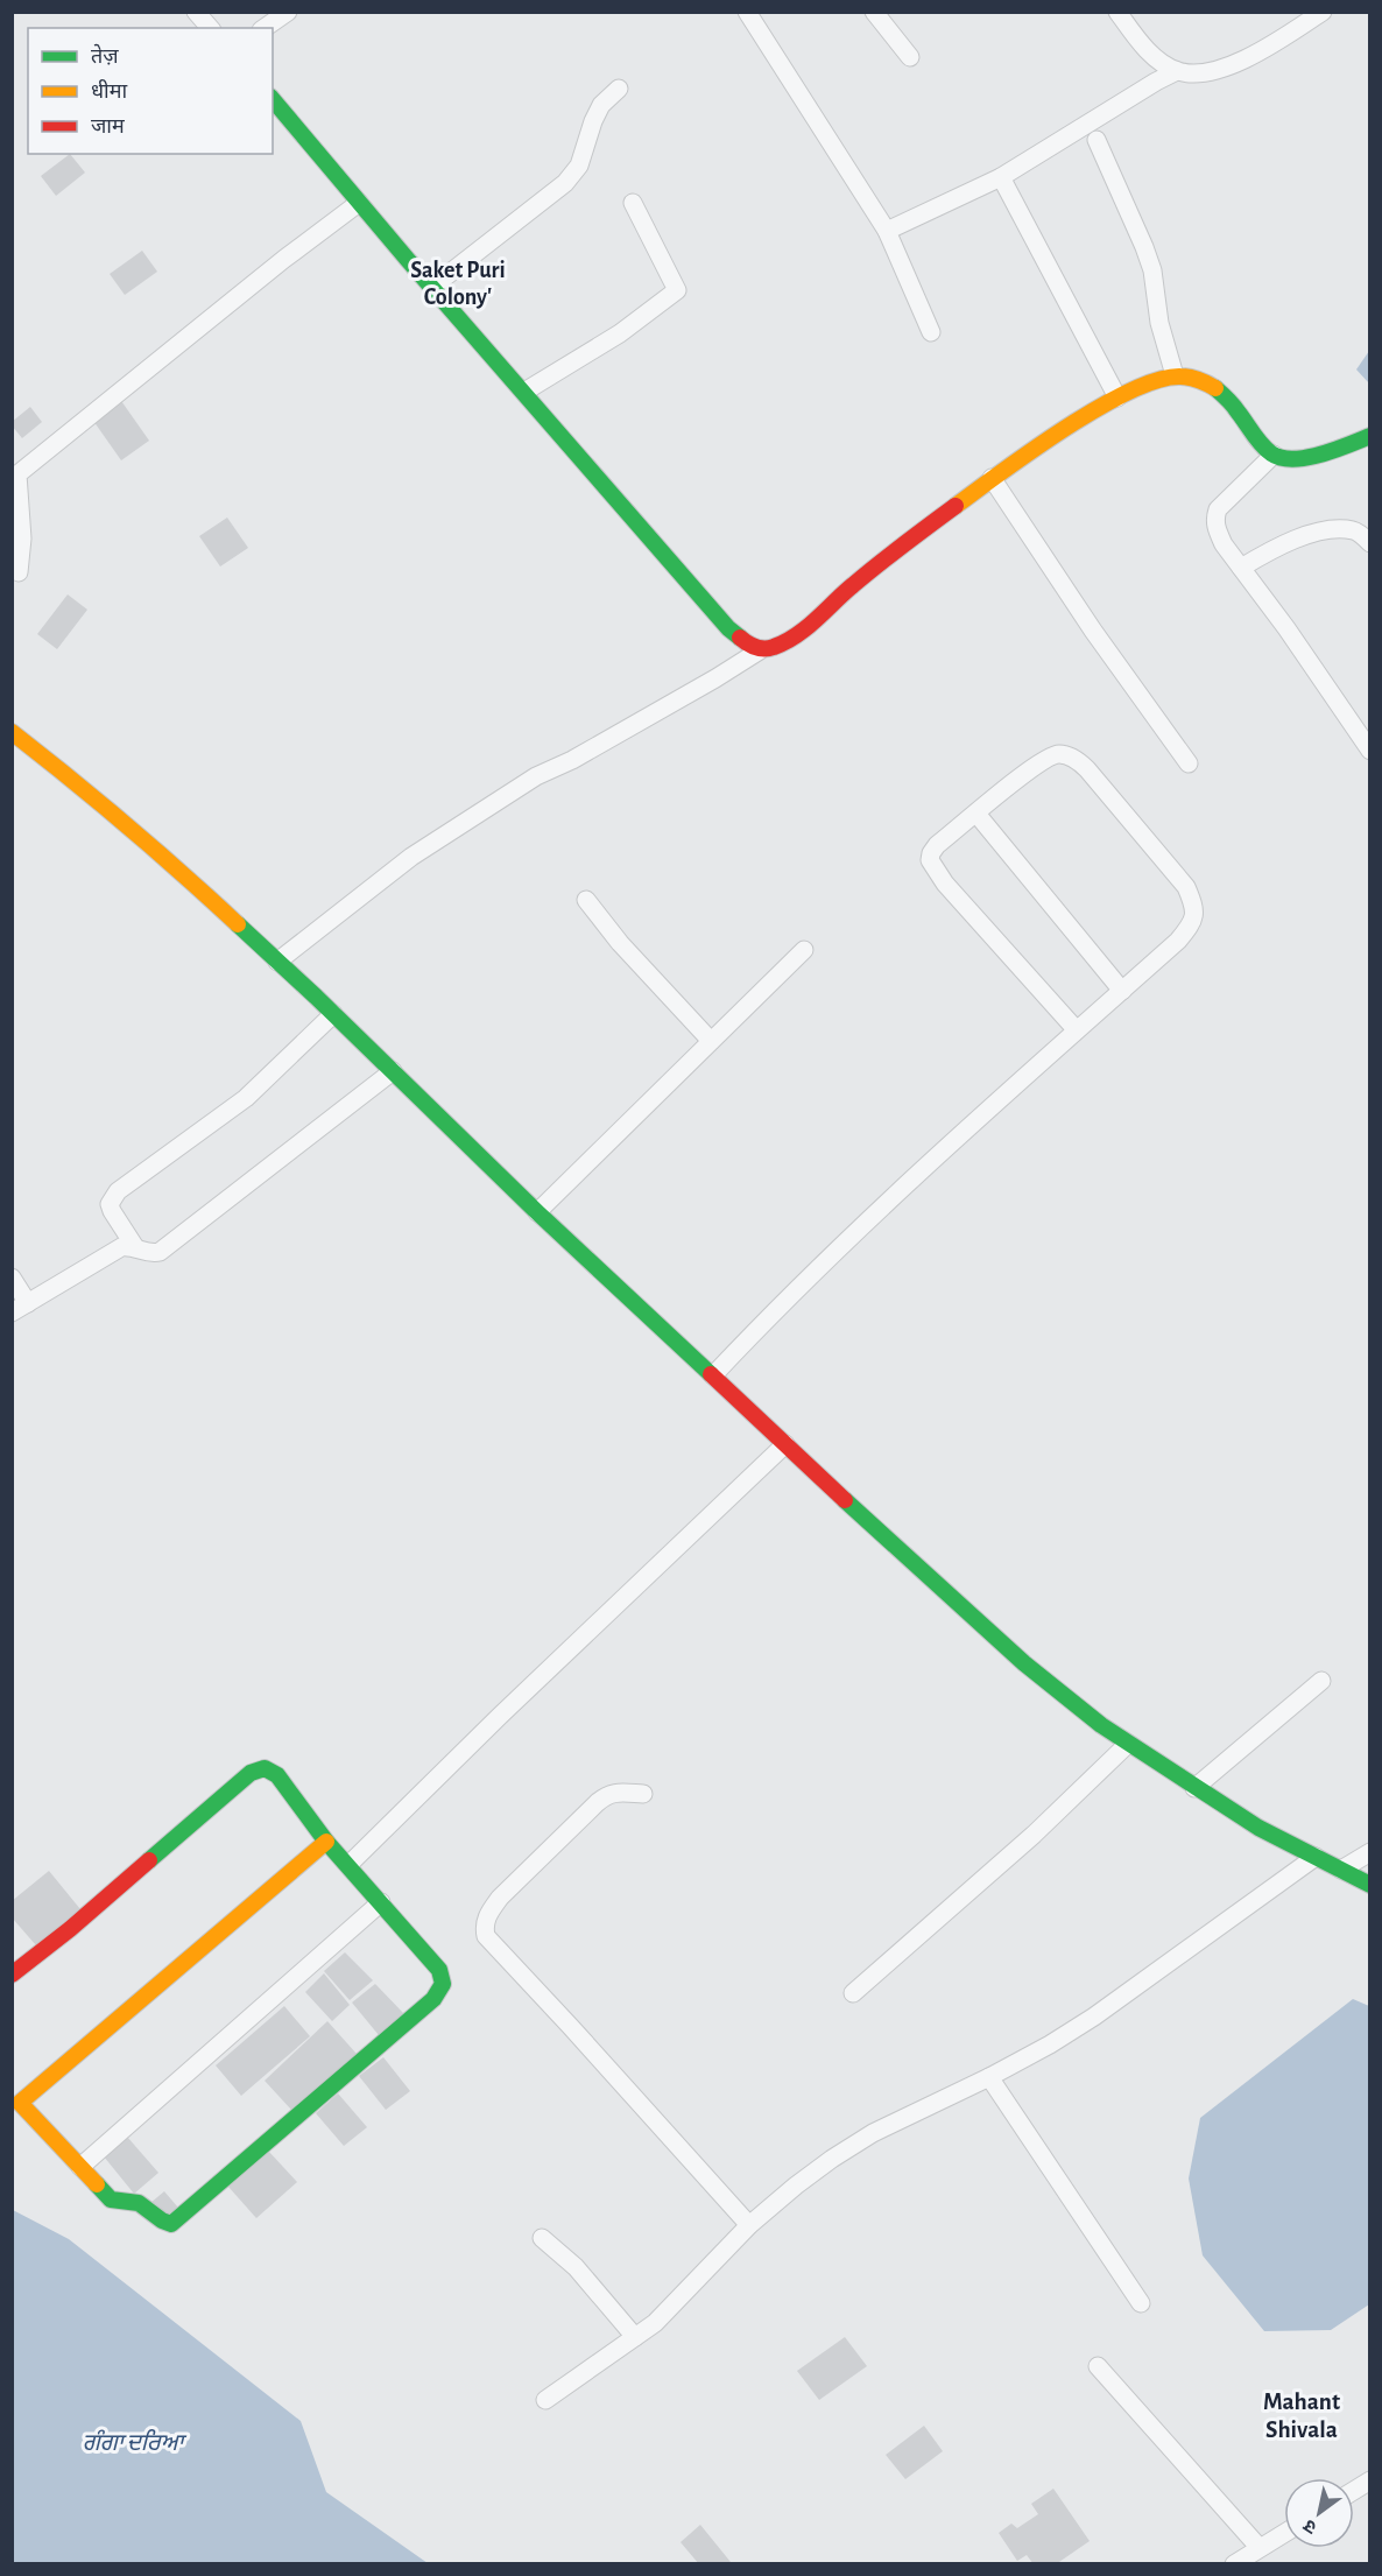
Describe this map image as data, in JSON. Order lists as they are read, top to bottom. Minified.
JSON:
{"districts":["Saket Puri Colony'","Mahant Shivala"],"water":["ਗੰਗਾ ਦਰਿਆ"],"legend":["तेज़","धीमा","जाम"],"north":"bottom left"}
